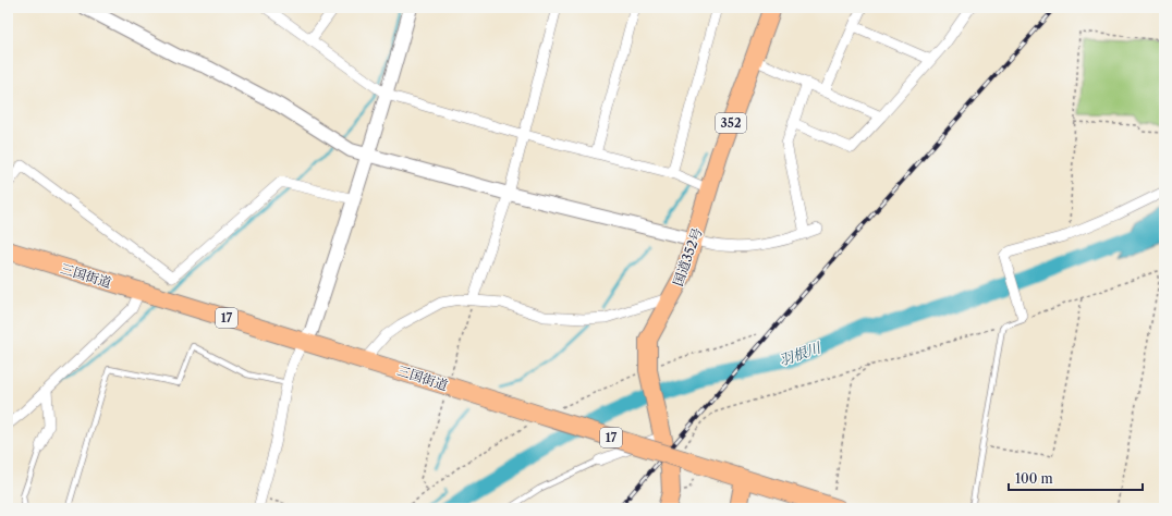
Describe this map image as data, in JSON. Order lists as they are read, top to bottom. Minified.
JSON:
{"streets":{"highway":["352","国道352号","三国街道","17"]},"water":["羽根川"],"scale_bar":"100 m"}
